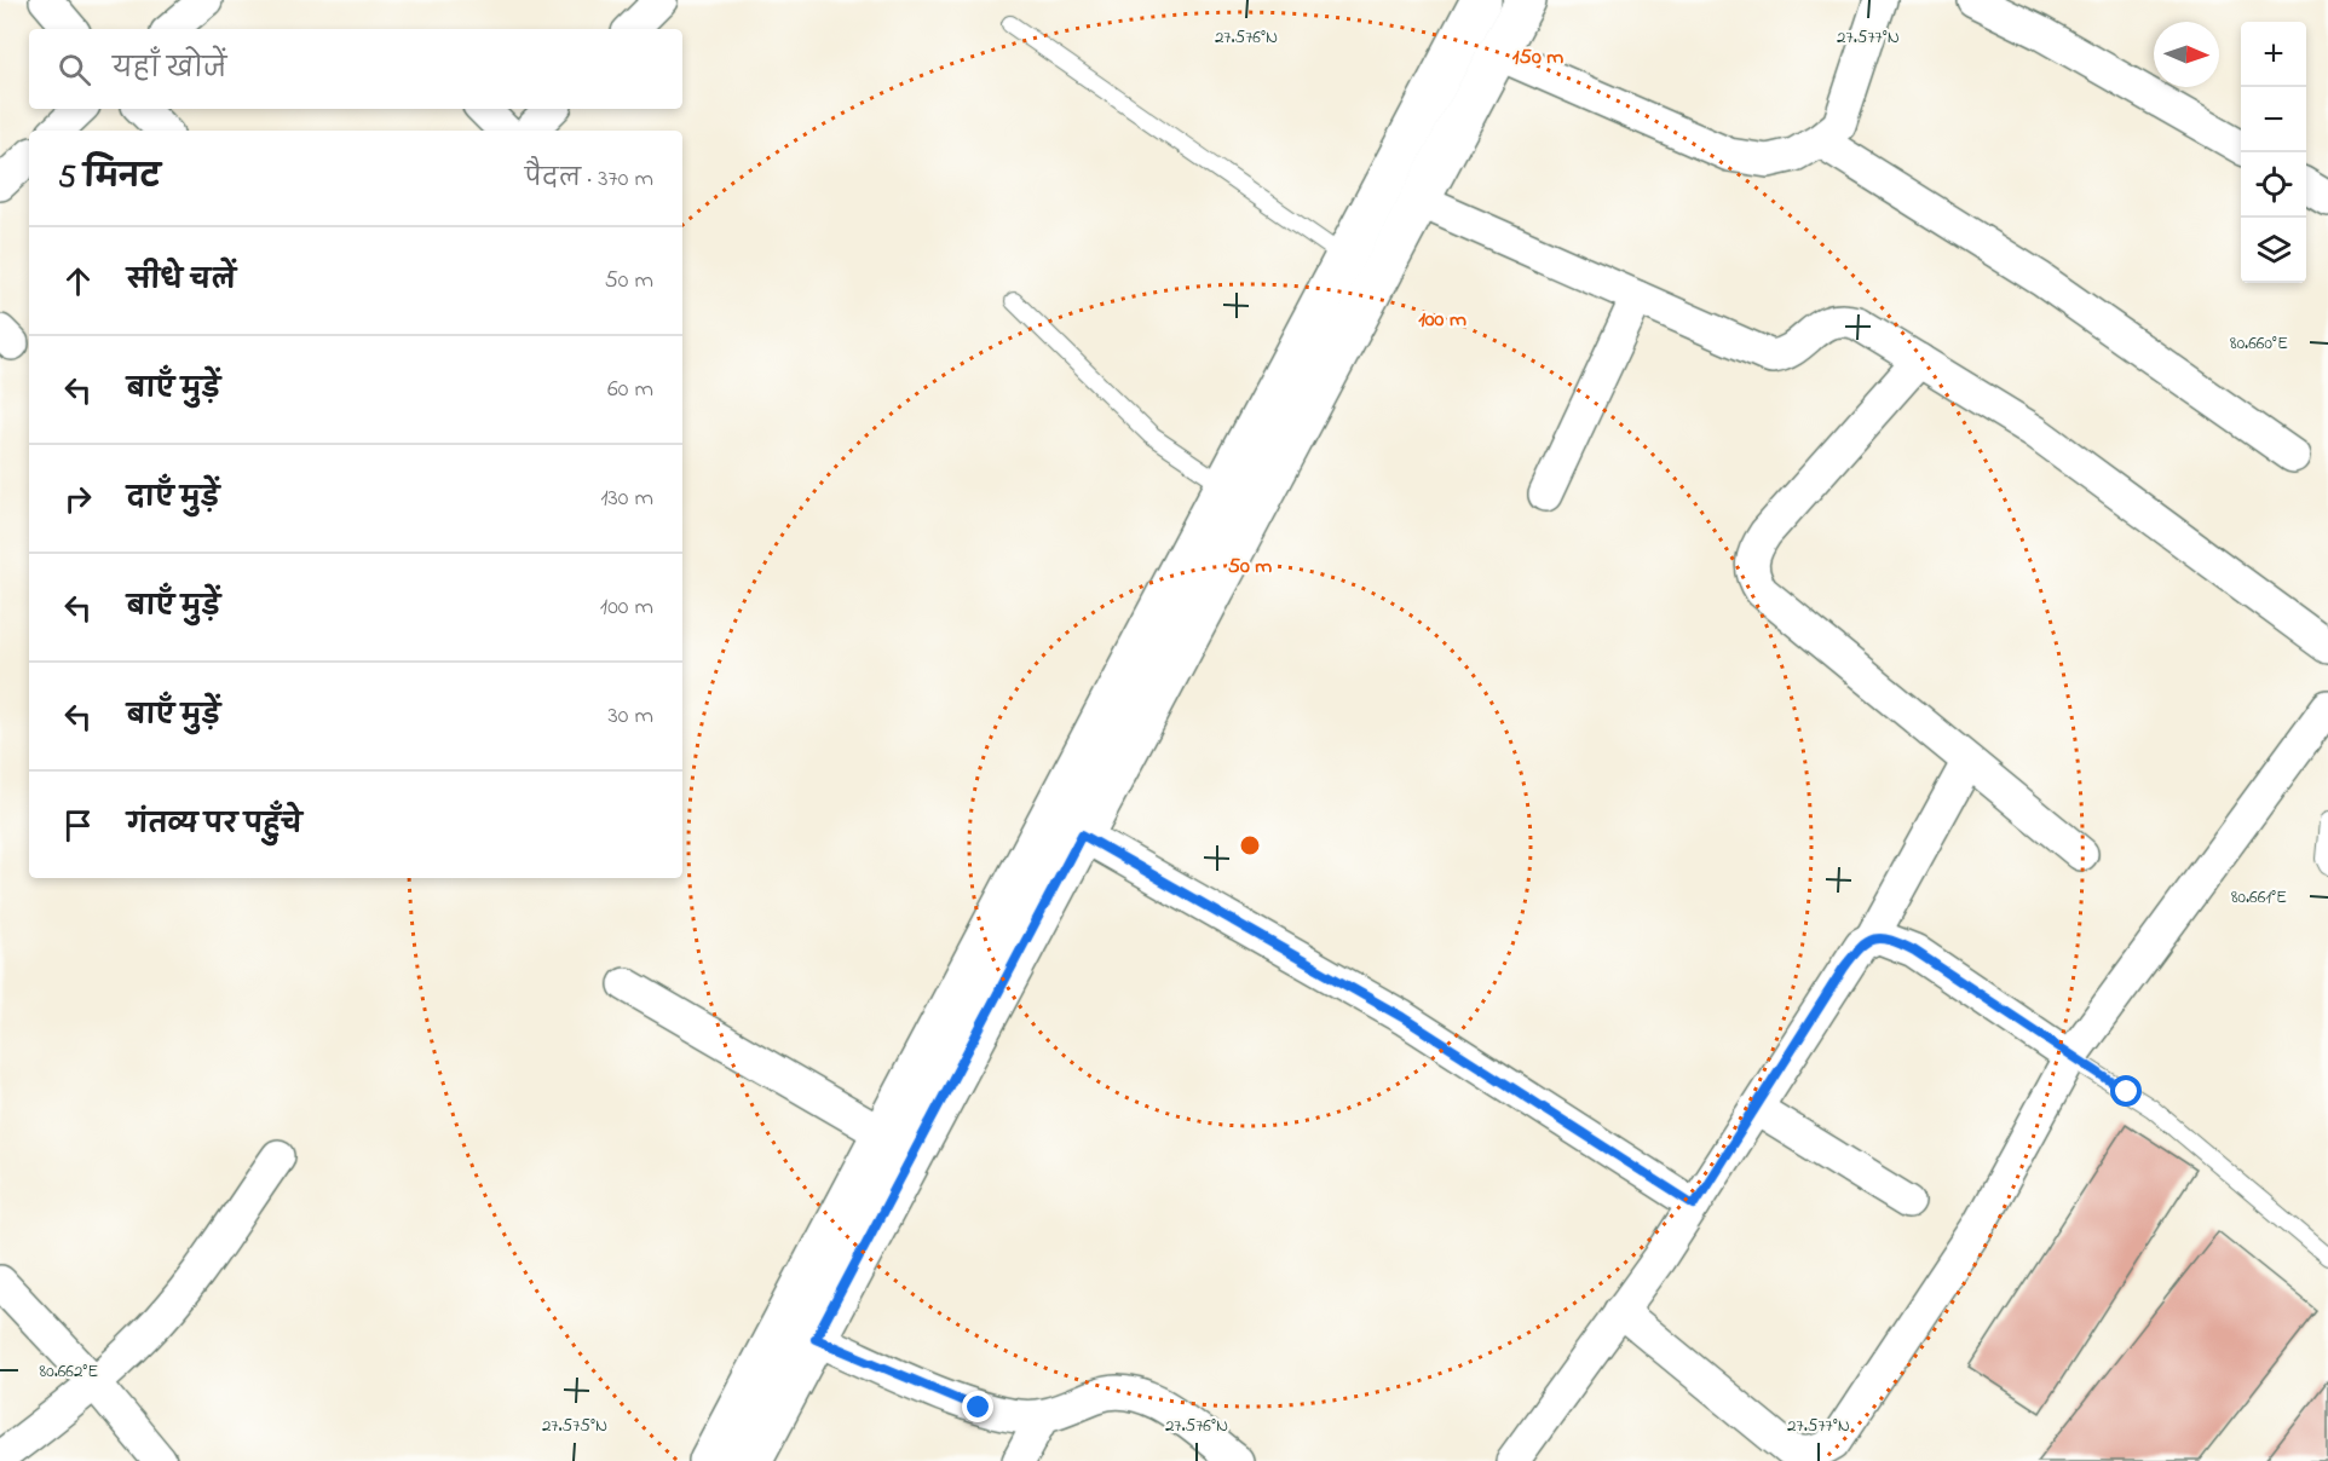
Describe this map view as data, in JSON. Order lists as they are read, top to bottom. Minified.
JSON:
{"north":"right","page":{"map_buttons":["+","−"],"search":"यहाँ खोजें","heading":["5 मिनट","पैदल · 370 m"],"list":[["सीधे चलें","50 m"],["बाएँ मुड़ें","60 m"],["दाएँ मुड़ें","130 m"],["बाएँ मुड़ें","100 m"],["बाएँ मुड़ें","30 m"],"गंतव्य पर पहुँचे"]},"coordinates":["27.576°N","27.577°N","80.660°E","80.661°E","80.662°E","27.575°N"],"rings":["150 m","100 m","50 m"]}
